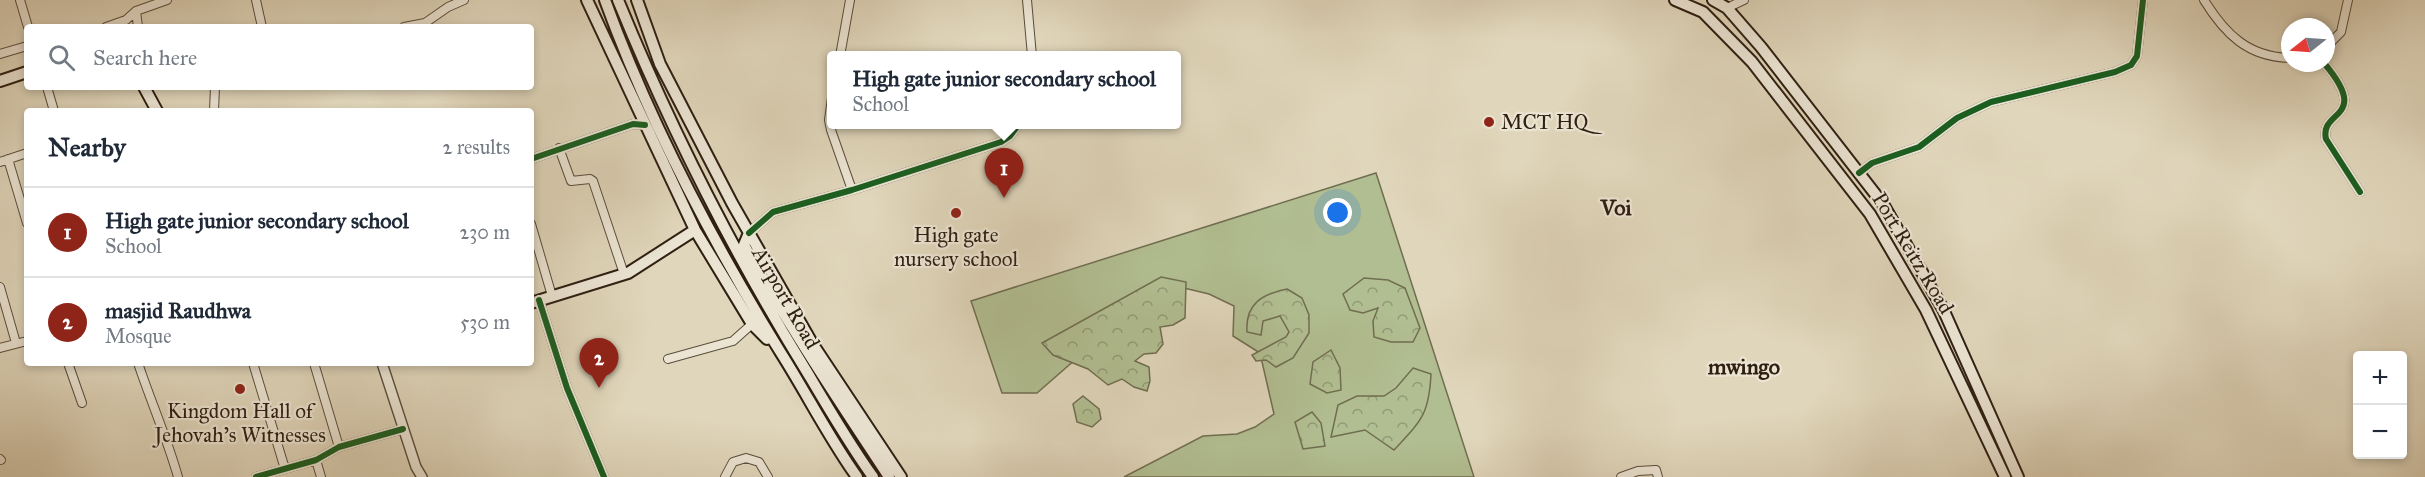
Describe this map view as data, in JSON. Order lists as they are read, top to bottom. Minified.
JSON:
{"streets":{"main road":["Port Reitz Road","Airport Road"]},"districts":["Voi","mwingo"],"places":["MCT HQ","High gate nursery school","Kingdom Hall of Jehovah's Witnesses"],"north":"left","page":{"search":"Search here","popup":["High gate junior secondary school","School"],"heading":["Nearby","2 results"],"pins":["1","2"],"list":[{"mark":"1","name":"High gate junior secondary school","note":"School","value":"230 m"},{"mark":"2","name":"masjid Raudhwa","note":"Mosque","value":"530 m"}],"map_buttons":["+","−"]}}
